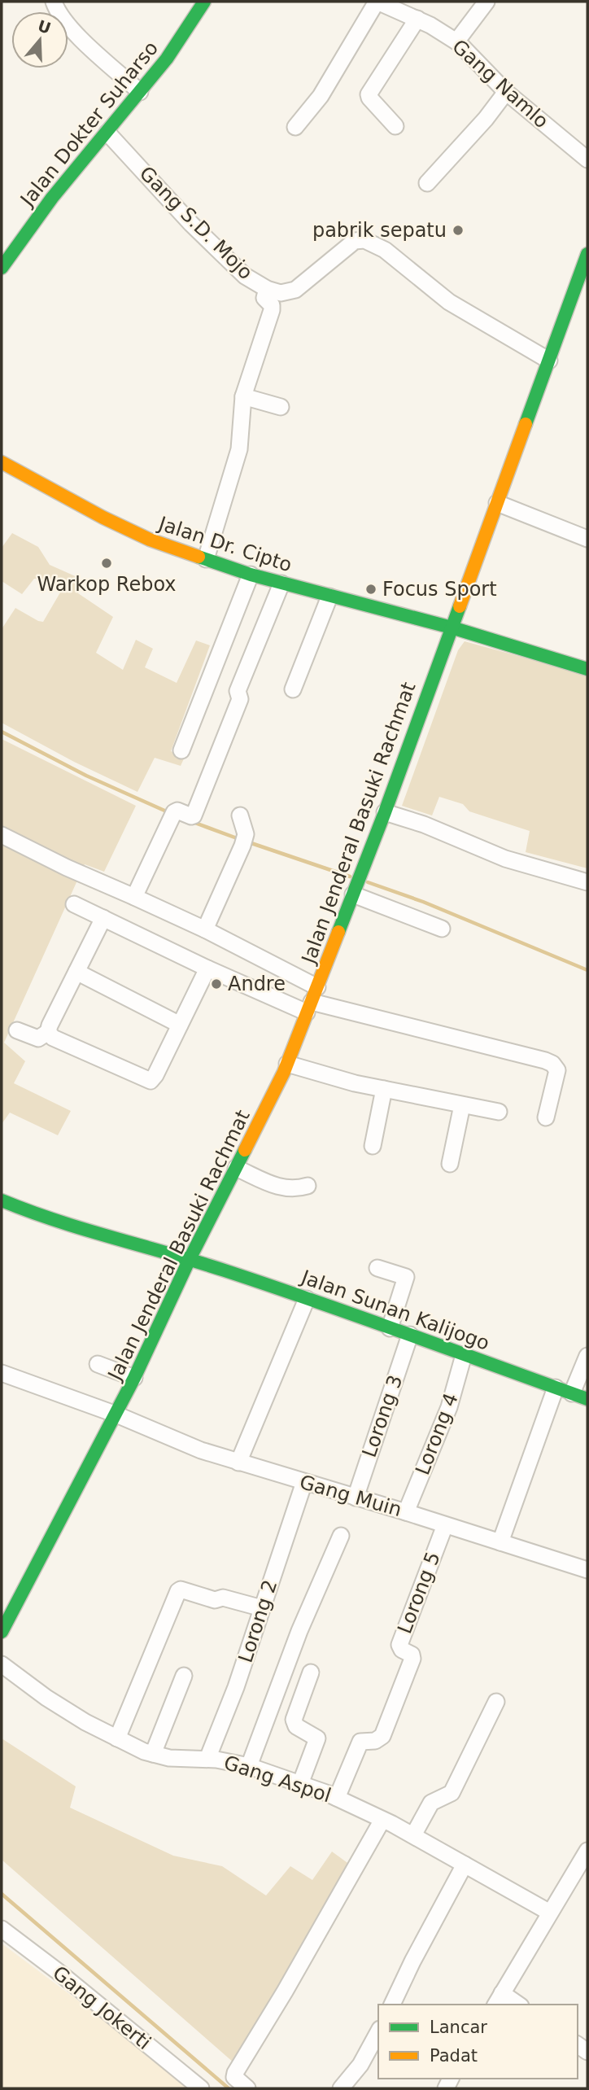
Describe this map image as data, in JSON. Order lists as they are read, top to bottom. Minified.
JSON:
{"streets":{"street":["Gang Namlo","Jalan Dokter Suharso","Gang S.D. Mojo","Jalan Dr. Cipto","Jalan Jenderal Basuki Rachmat","Jalan Sunan Kalijogo","Lorong 3","Lorong 4","Gang Muin","Lorong 5","Lorong 2","Gang Aspol","Gang Jokerti"]},"crossings":[["Jalan Dokter Suharso","Gang S.D. Mojo"],["Gang S.D. Mojo","Jalan Jenderal Basuki Rachmat"],["Jalan Dr. Cipto","Jalan Jenderal Basuki Rachmat"],["Jalan Jenderal Basuki Rachmat","Jalan Sunan Kalijogo"],["Jalan Jenderal Basuki Rachmat","Gang Muin"],["Jalan Sunan Kalijogo","Lorong 3"],["Jalan Sunan Kalijogo","Lorong 4"],["Lorong 3","Gang Muin"],["Lorong 4","Gang Muin"],["Gang Muin","Lorong 5"],["Gang Muin","Lorong 2"],["Lorong 5","Gang Aspol"],["Lorong 2","Gang Aspol"]],"places":["pabrik sepatu","Warkop Rebox","Focus Sport","Andre"],"legend":["Lancar","Padat"],"north":"top"}
